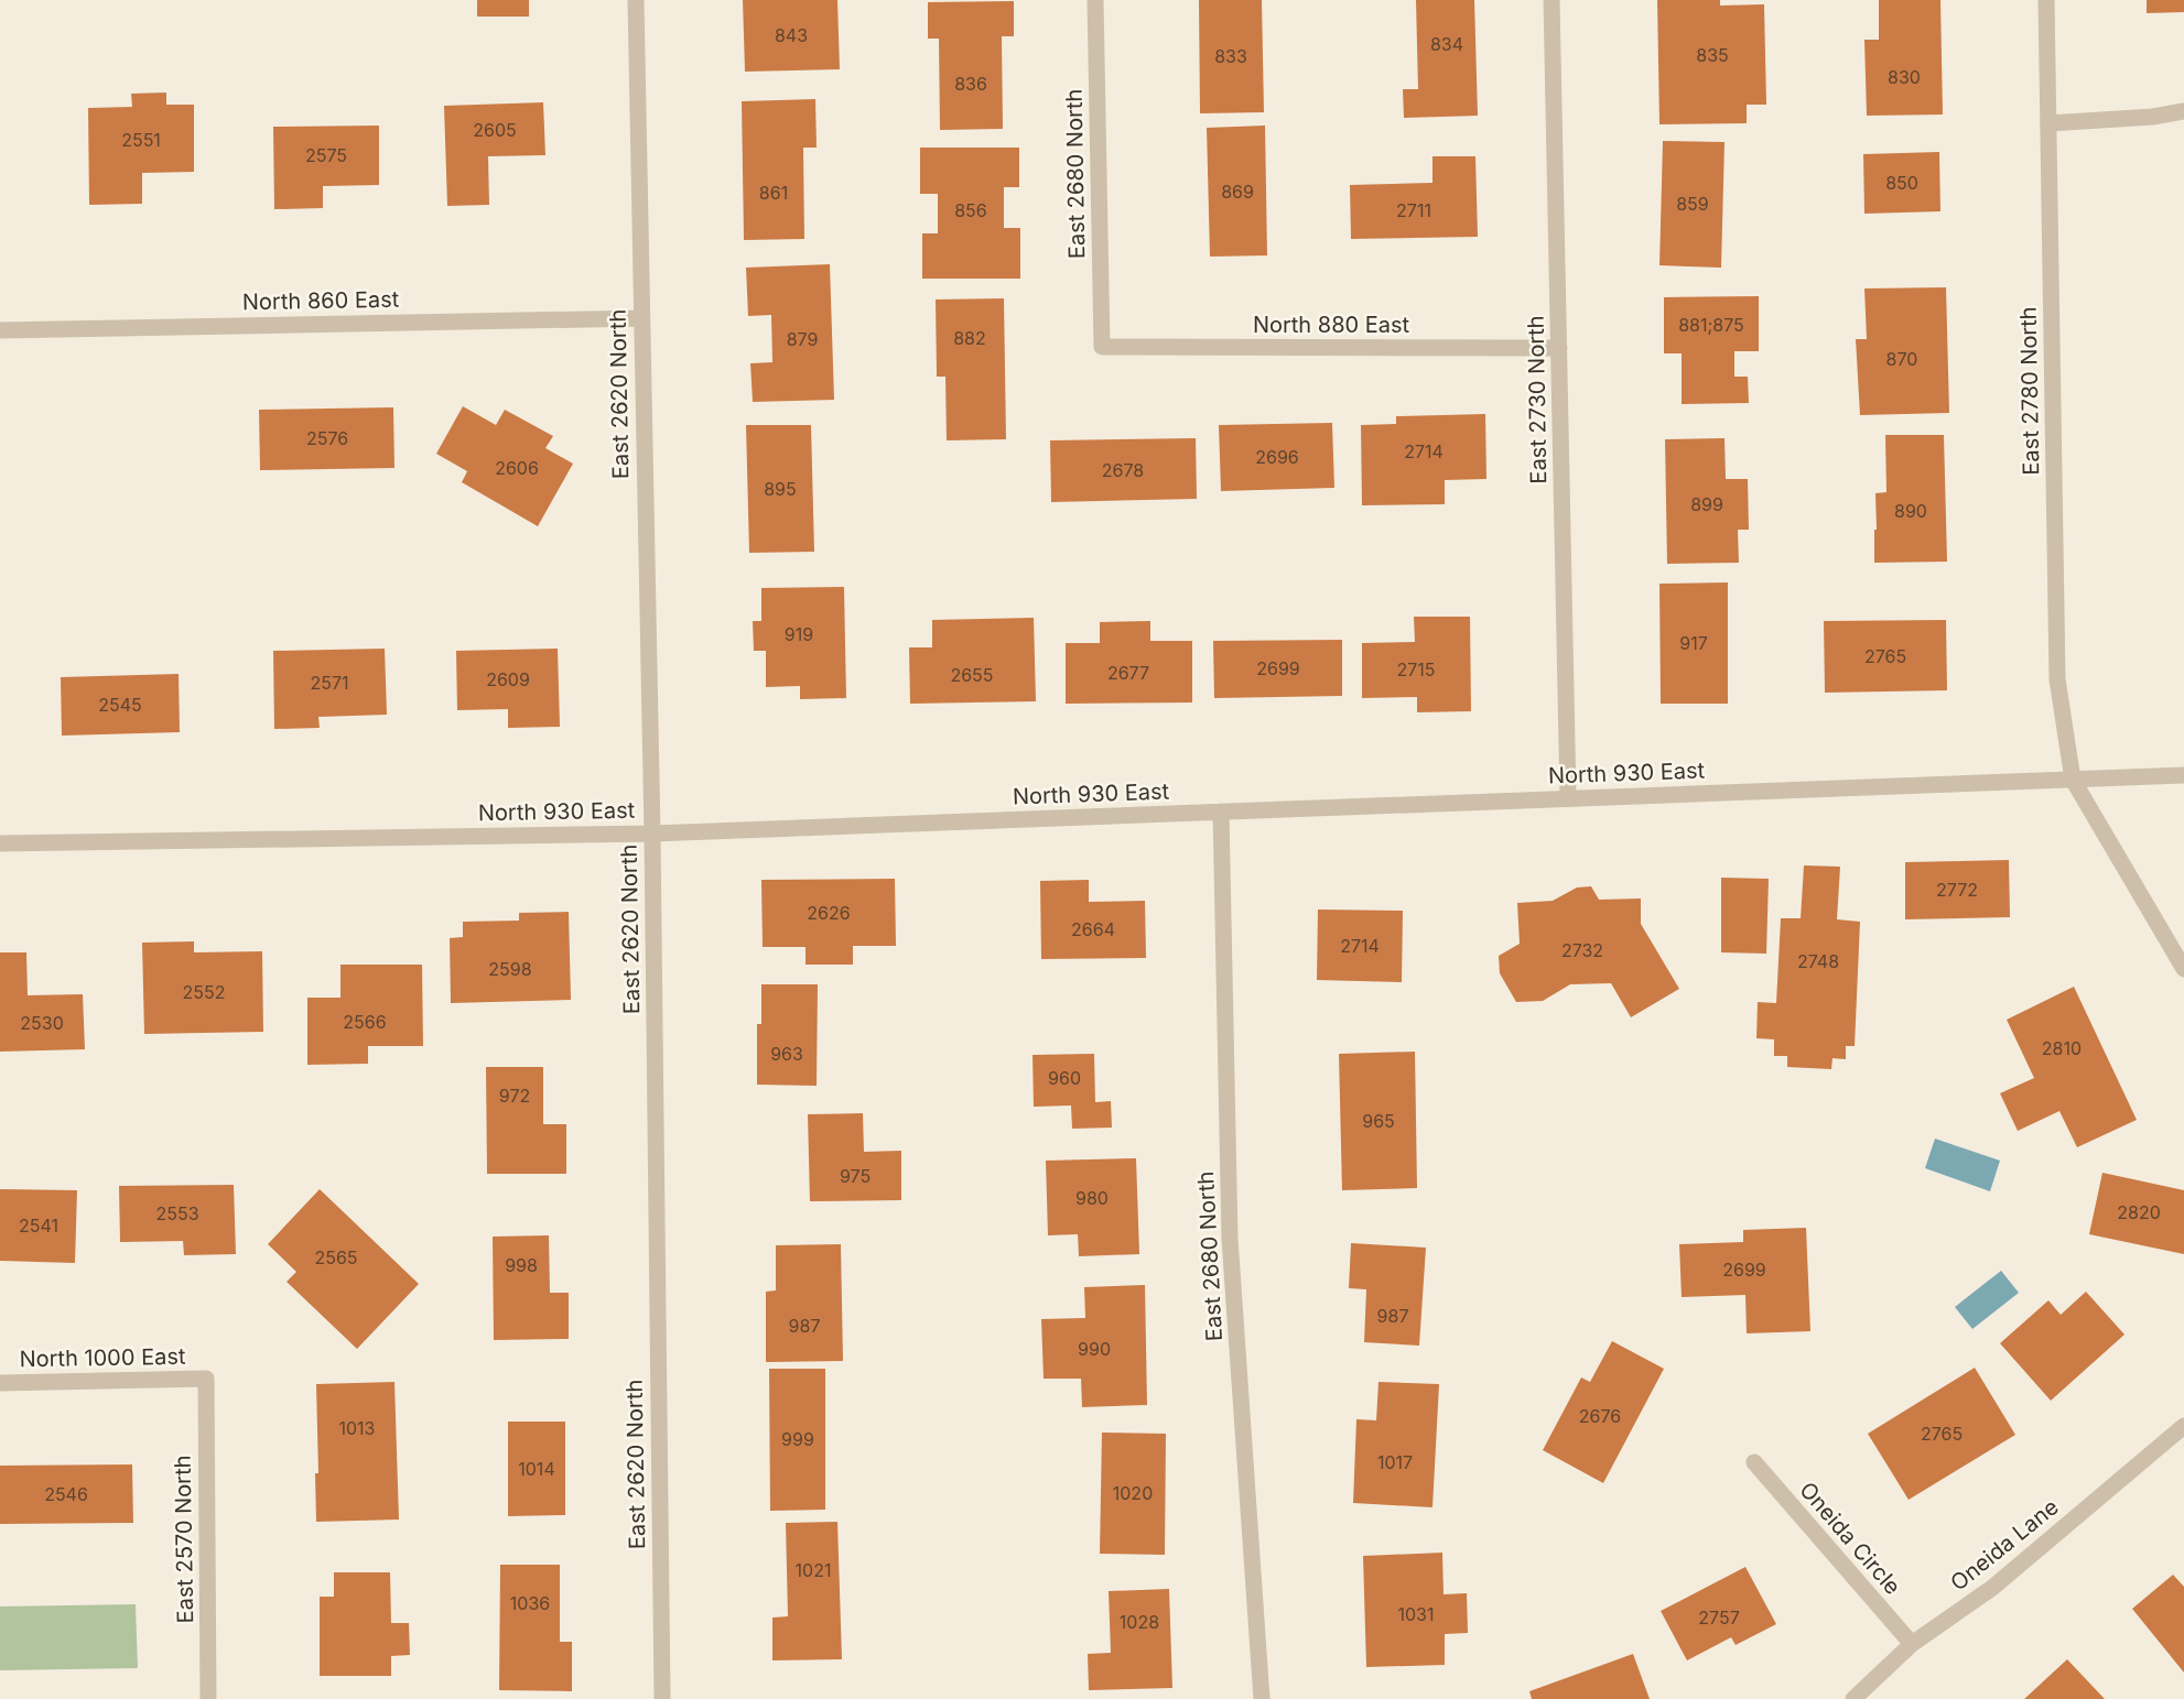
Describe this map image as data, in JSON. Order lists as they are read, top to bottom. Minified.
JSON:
{"streets":{"street":["East 2680 North","North 860 East","North 880 East","East 2780 North","East 2620 North","East 2730 North","North 930 East","North 1000 East","Oneida Circle","East 2570 North","Oneida Lane"]},"crossings":[["East 2680 North","North 880 East"],["East 2680 North","North 930 East"],["North 860 East","East 2620 North"],["North 880 East","East 2730 North"],["East 2780 North","North 930 East"],["East 2620 North","North 930 East"],["East 2730 North","North 930 East"],["North 1000 East","East 2570 North"],["Oneida Circle","Oneida Lane"]],"house_numbers":["843","834","835","833","830","836","2605","2551","2575","850","869","861","859","856","2711","881;875","882","879","870","2576","2714","2696","2606","2678","895","899","890","919","917","2765","2699","2715","2677","2655","2609","2571","2545","2772","2626","2664","2714","2732","2748","2598","2552","2566","2530","2810","963","960","972","965","975","980","2820","2553","2541","2565","998","2699","987","987","990","2676","1013","2765","999","1017","1014","1020","2546","1021","1036","1031","2757","1028"]}
